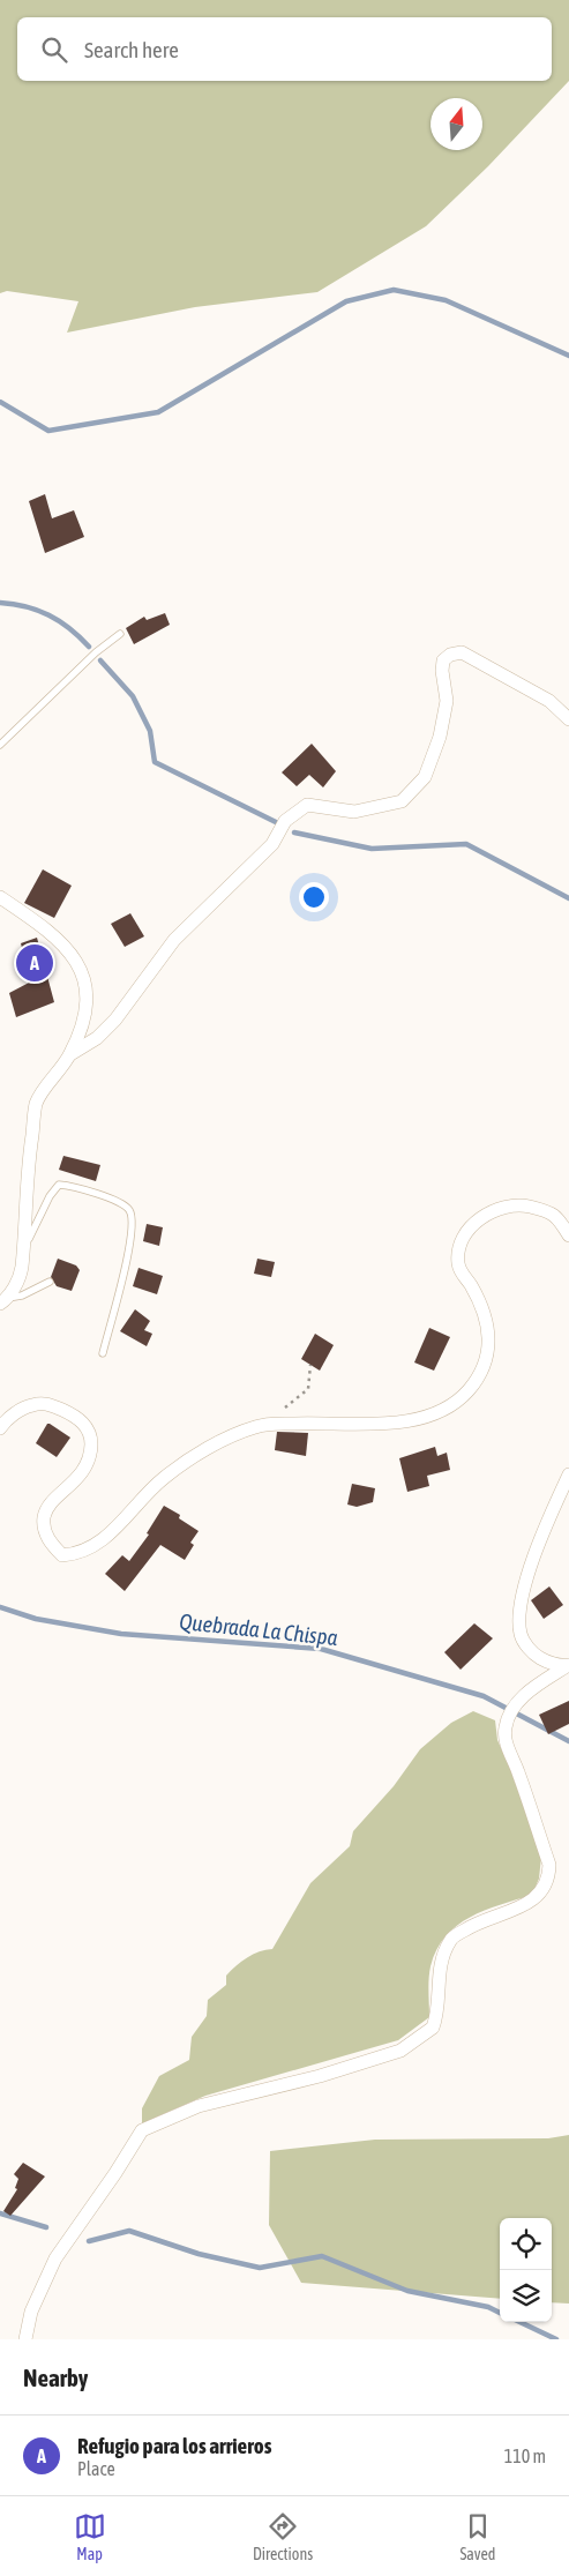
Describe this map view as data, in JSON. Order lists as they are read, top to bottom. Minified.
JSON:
{"water":["Quebrada La Chispa"],"north":"top","page":{"search":"Search here","pins":"A","heading":"Nearby","list":[{"mark":"A","name":"Refugio para los arrieros","note":"Place","value":"110 m"}],"nav":["Map","Directions","Saved"]}}
